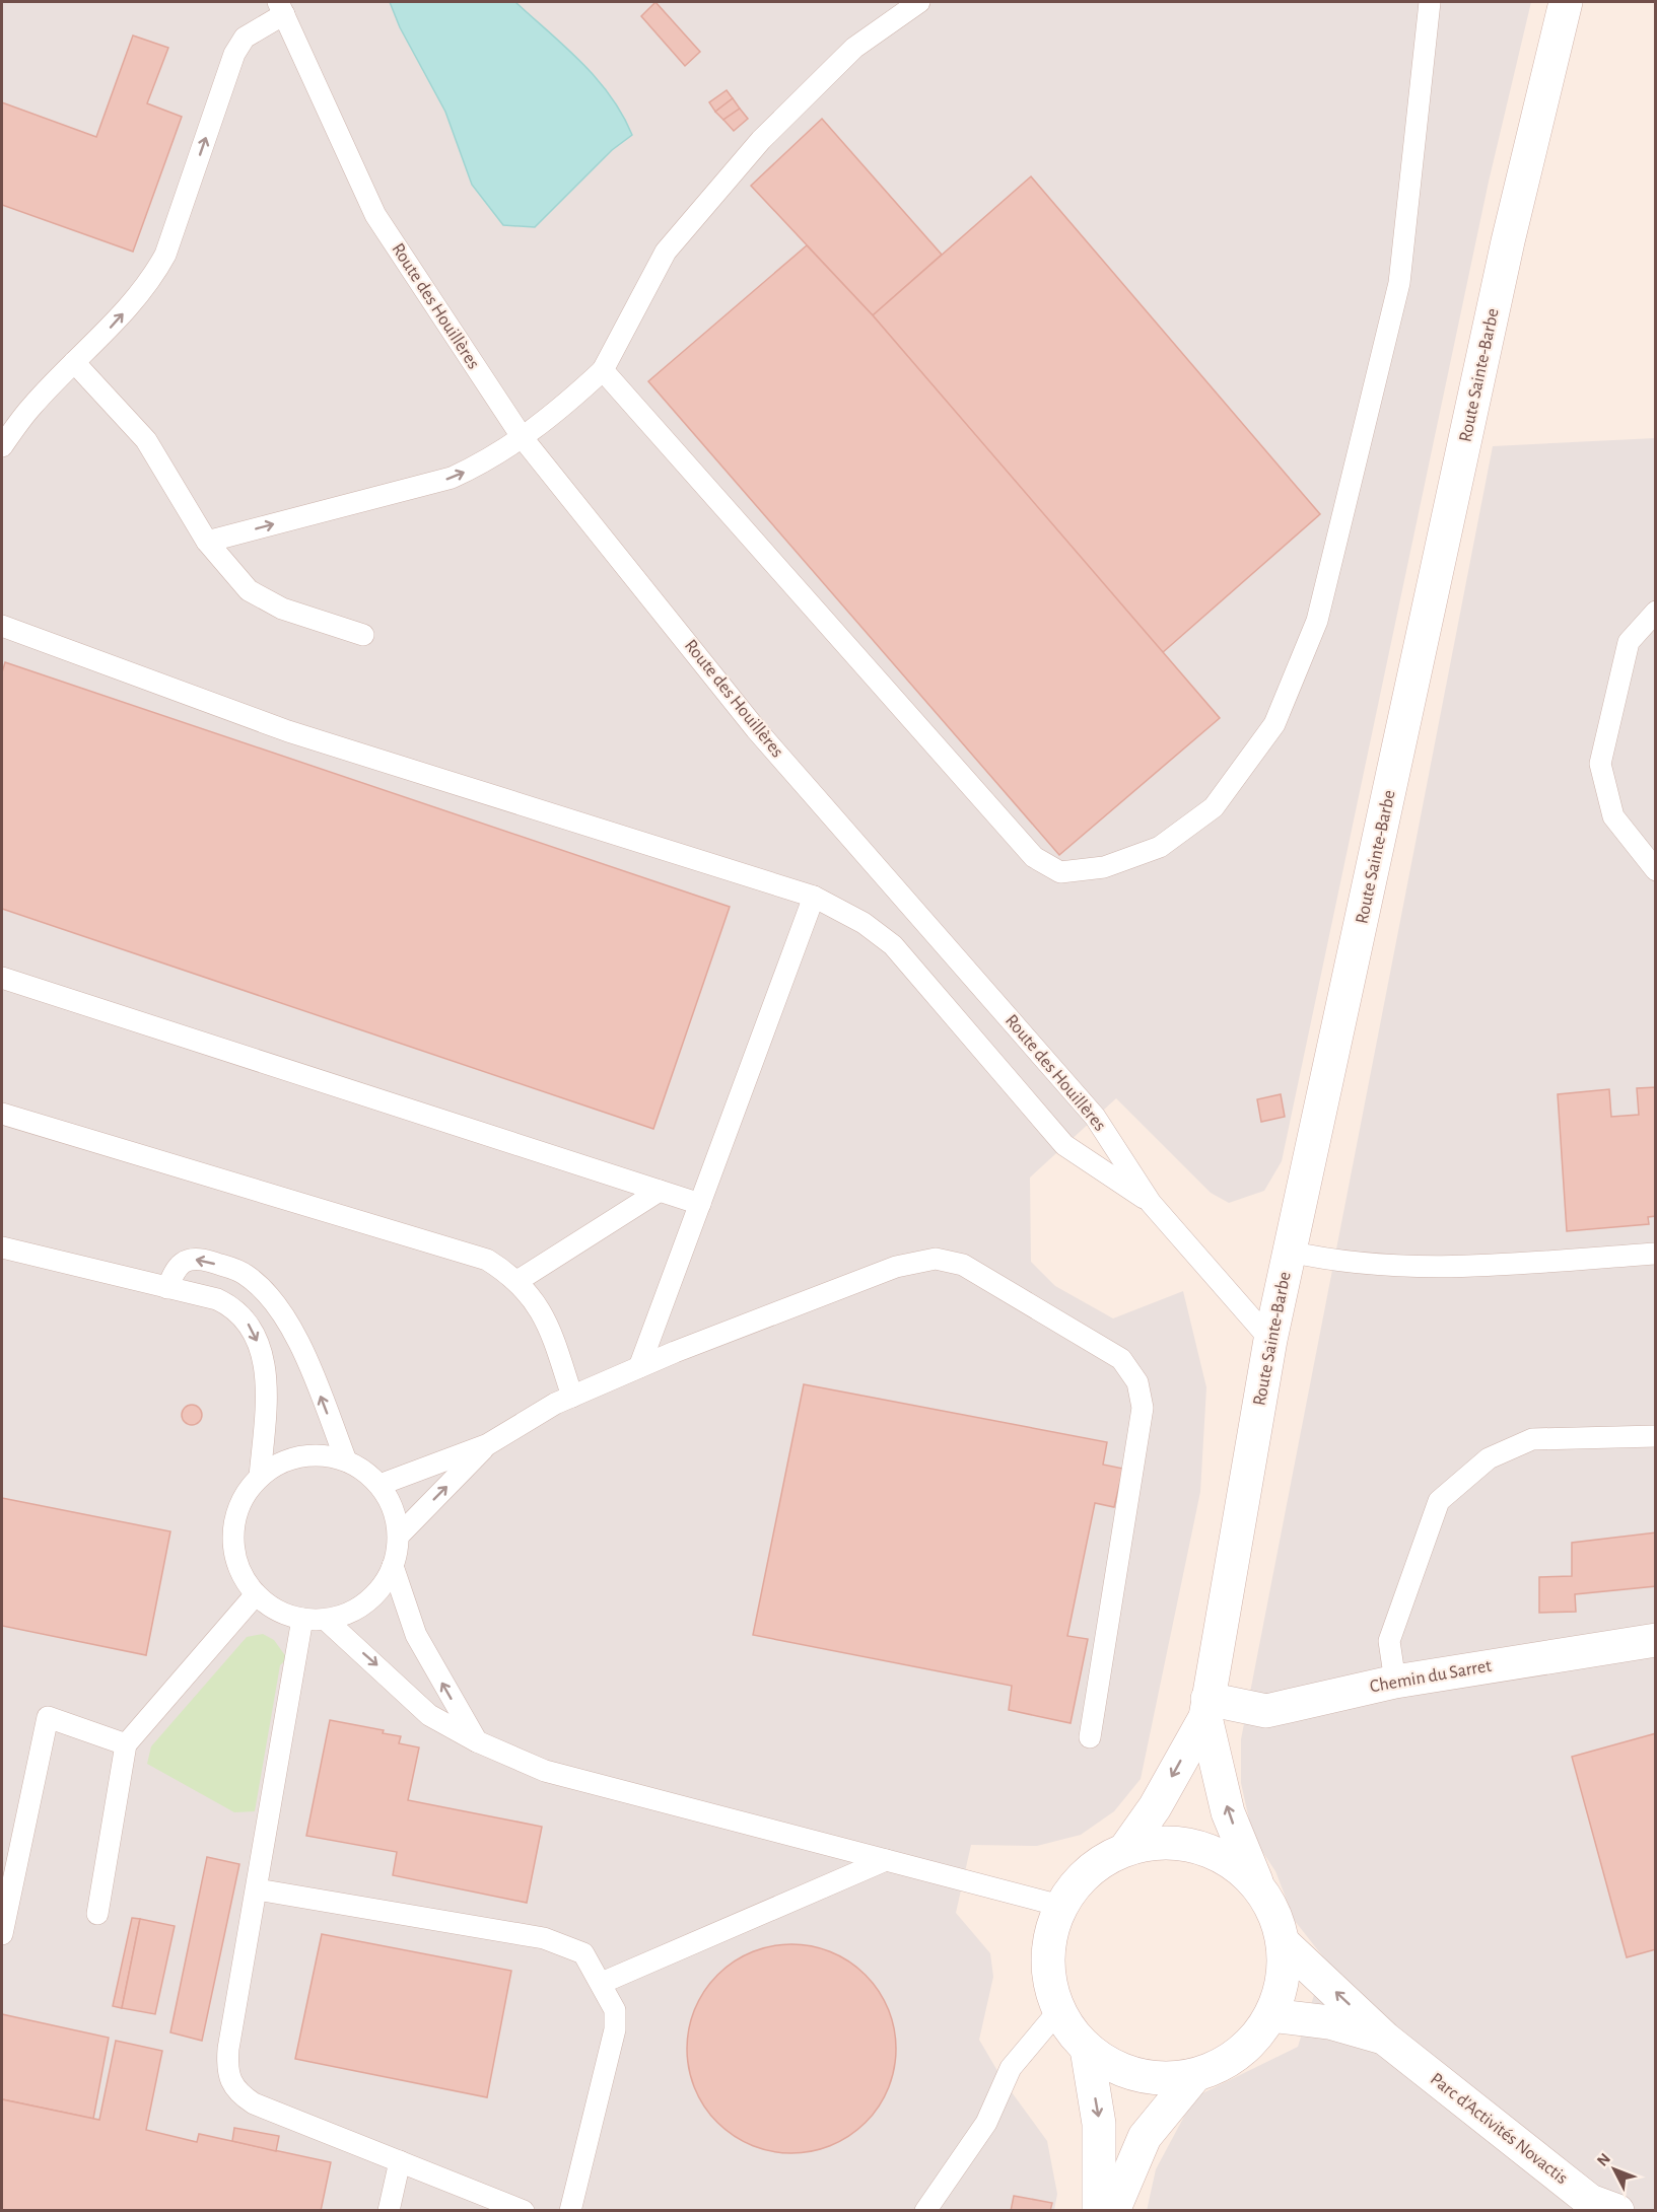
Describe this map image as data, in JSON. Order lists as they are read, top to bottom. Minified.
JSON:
{"streets":{"main road":["Route Sainte-Barbe","Chemin du Sarret","Parc d'Activités Novactis"],"lane":["Route des Houillères"]},"crossings":[["Route des Houillères","Route Sainte-Barbe"],["Route Sainte-Barbe","Chemin du Sarret"],["Route Sainte-Barbe","Parc d'Activités Novactis"]],"north":"top left"}
